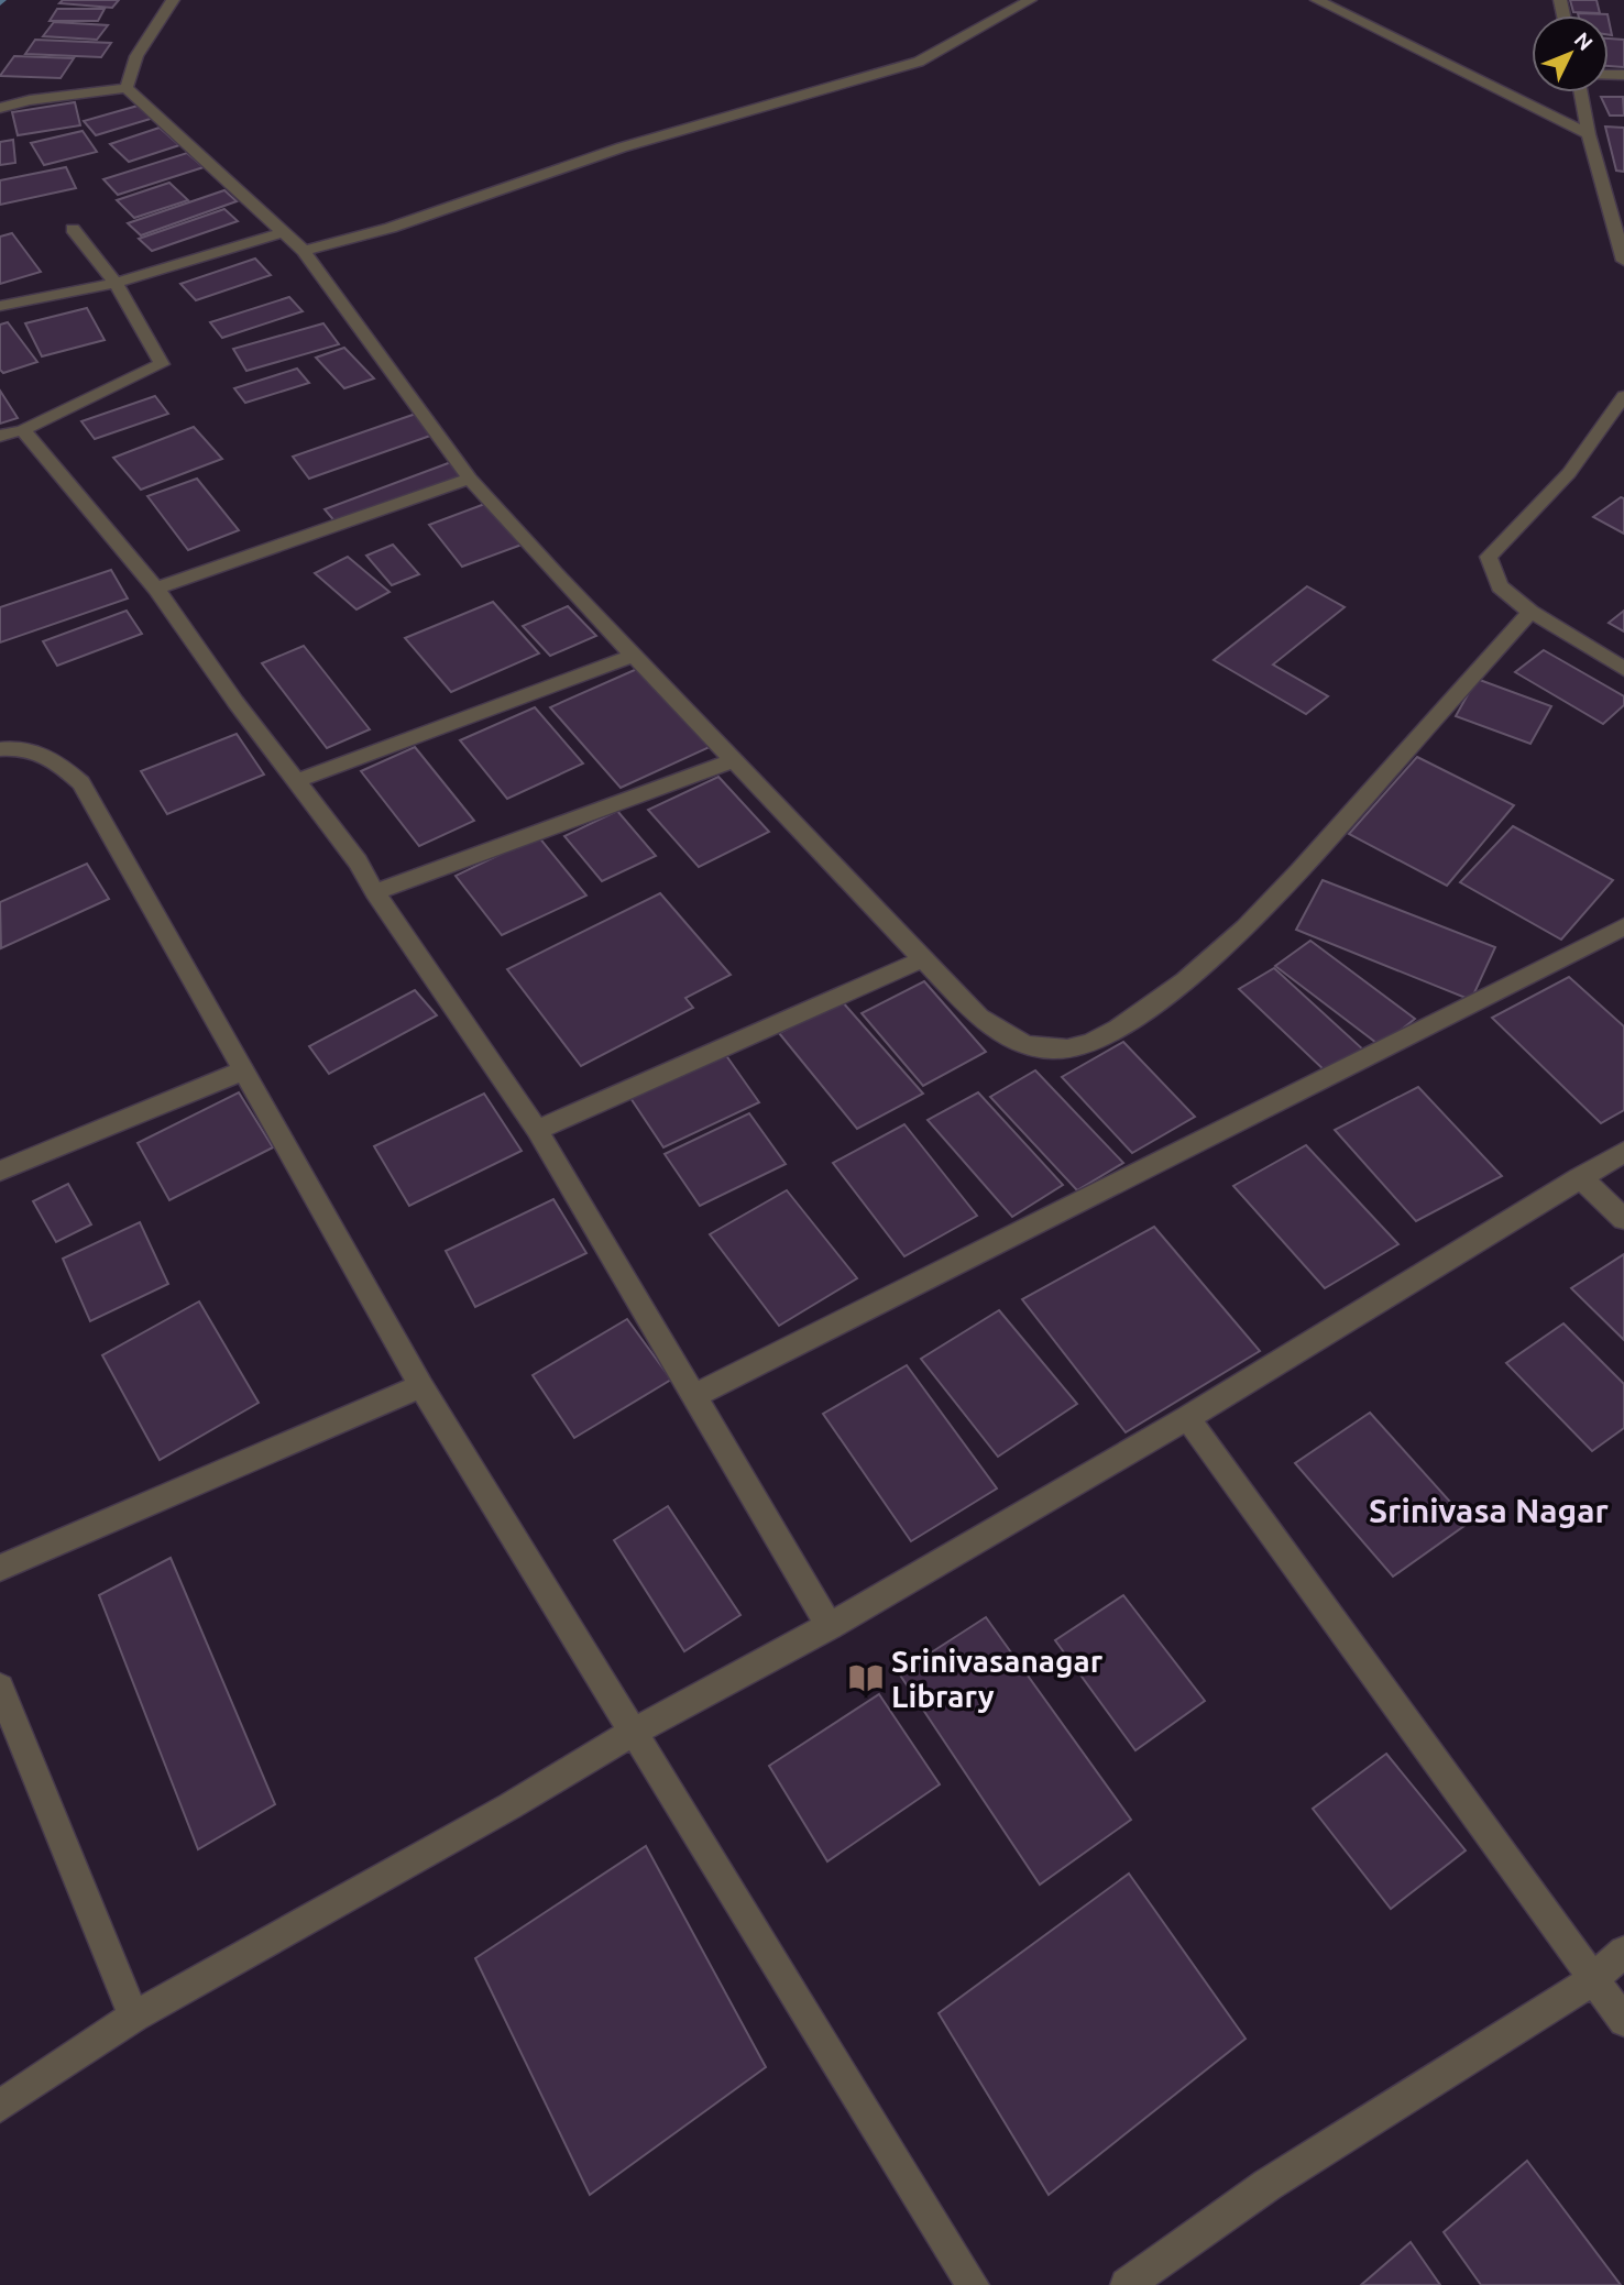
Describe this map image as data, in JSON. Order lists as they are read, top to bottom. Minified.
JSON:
{"districts":["Srinivasa Nagar"],"places":{"library":["Srinivasanagar Library"]},"north":"top right"}
